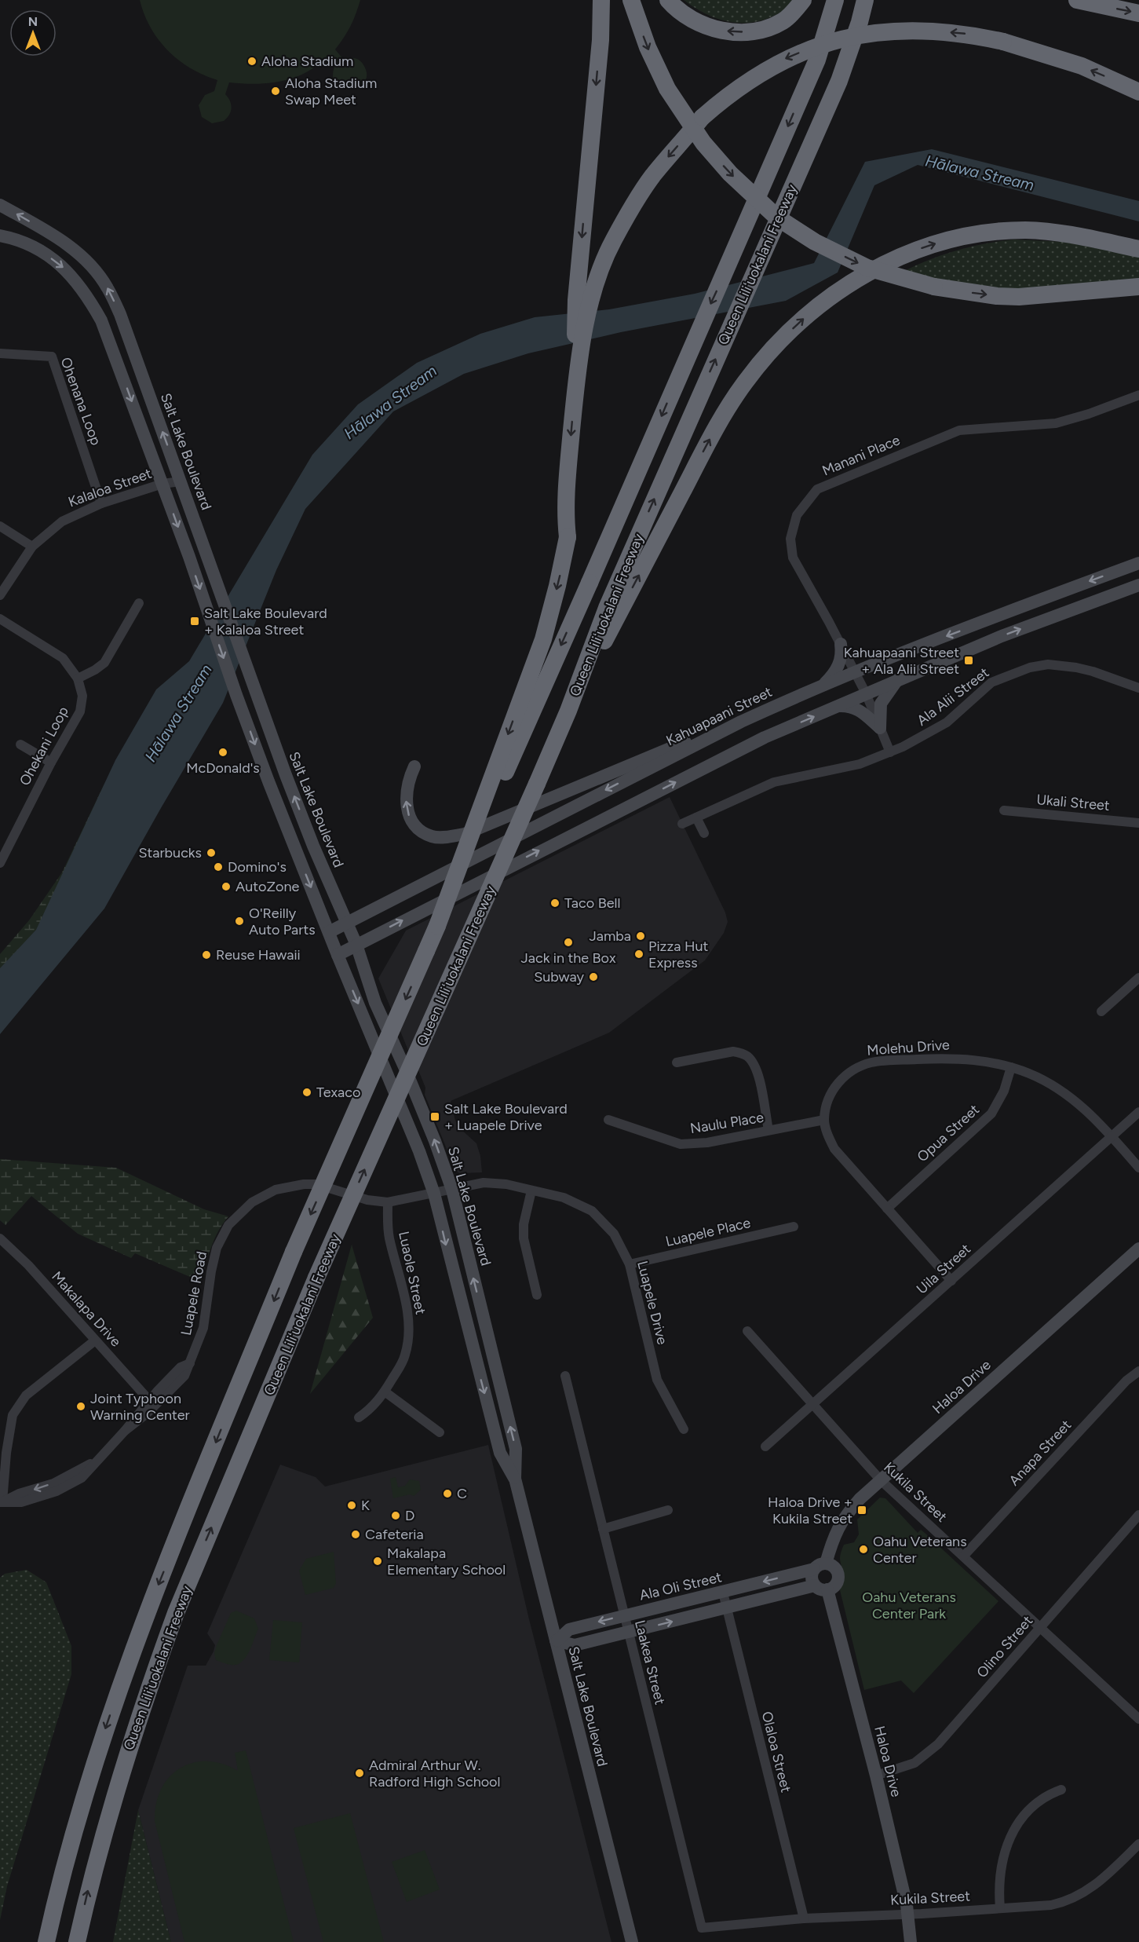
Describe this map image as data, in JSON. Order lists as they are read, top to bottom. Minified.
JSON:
{"streets":{"highway":["Queen Liliʻuokalani Freeway"],"main road":["Salt Lake Boulevard","Kahuapaani Street","Haloa Drive","Ala Oli Street"],"street":["Ohenana Loop","Manani Place","Kalaloa Street","Ala Alii Street","Ohekani Loop","Ukali Street","Molehu Drive","Naulu Place","Opua Street","Luapele Place","Uila Street","Luaole Street","Luapele Road","Luapele Drive","Makalapa Drive","Anapa Street","Kukila Street","Olino Street","Laakea Street","Olaloa Street"]},"crossings":[["Ohenana Loop","Kalaloa Street"],["Salt Lake Boulevard","Kalaloa Street"],["Salt Lake Boulevard","Kahuapaani Street"],["Salt Lake Boulevard","Luapele Road"],["Salt Lake Boulevard","Luapele Drive"],["Salt Lake Boulevard","Ala Oli Street"],["Manani Place","Ala Alii Street"],["Manani Place","Kahuapaani Street"],["Molehu Drive","Naulu Place"],["Molehu Drive","Opua Street"],["Molehu Drive","Uila Street"],["Luapele Place","Luapele Drive"],["Uila Street","Kukila Street"],["Luaole Street","Luapele Road"],["Luapele Road","Luapele Drive"],["Luapele Road","Makalapa Drive"],["Haloa Drive","Kukila Street"],["Haloa Drive","Ala Oli Street"],["Haloa Drive","Olino Street"],["Anapa Street","Kukila Street"],["Kukila Street","Olino Street"],["Kukila Street","Laakea Street"],["Kukila Street","Olaloa Street"],["Ala Oli Street","Laakea Street"],["Ala Oli Street","Olaloa Street"]],"water":["Hālawa Stream"],"parks":["Oahu Veterans Center Park"],"places":{"other":["Aloha Stadium","Aloha Stadium Swap Meet","McDonald's","Starbucks","Domino's","AutoZone","Taco Bell","O'Reilly Auto Parts","Jamba","Jack in the Box","Pizza Hut Express","Reuse Hawaii","Subway","Texaco","Joint Typhoon Warning Center","C","K","D","Cafeteria","Oahu Veterans Center","Makalapa Elementary School","Admiral Arthur W. Radford High School"],"transit":["Salt Lake Boulevard + Kalaloa Street","Kahuapaani Street + Ala Alii Street","Salt Lake Boulevard + Luapele Drive","Haloa Drive + Kukila Street"]},"north":"top"}
